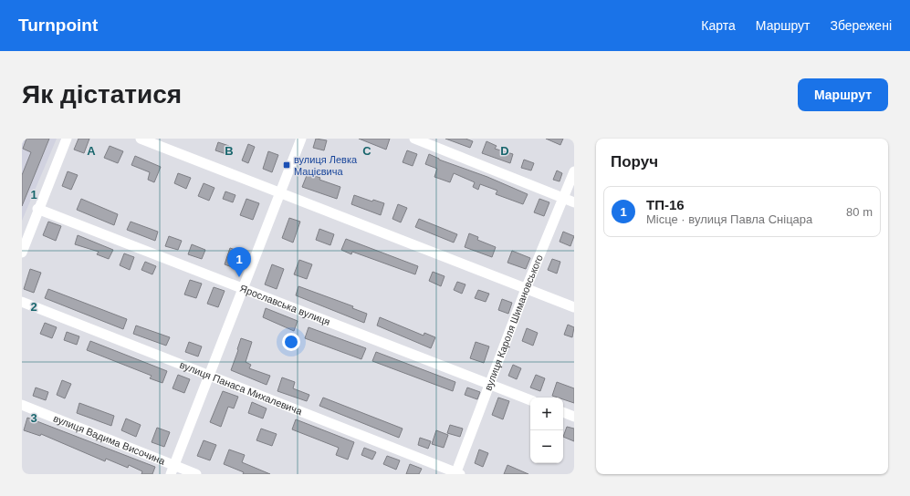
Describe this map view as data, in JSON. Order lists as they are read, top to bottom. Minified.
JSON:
{"streets":{"street":["Ярославська вулиця","вулиця Кароля Шимановського","вулиця Панаса Михалевича","вулиця Вадима Височина"]},"crossings":[["Ярославська вулиця","вулиця Кароля Шимановського"],["вулиця Кароля Шимановського","вулиця Панаса Михалевича"]],"places":{"transit":["вулиця Левка Мацієвича"]},"page":{"header":"Turnpoint","nav":["Карта","Маршрут","Збережені"],"buttons":"Маршрут","title":"Як дістатися","heading":"Поруч","list":[{"mark":"1","name":"ТП-16","note":"Місце · вулиця Павла Сніцара","value":"80 m"}],"pins":"1","map_buttons":["+","−"]},"grid":{"columns":["A","B","C","D"],"rows":["1","2","3"]}}
